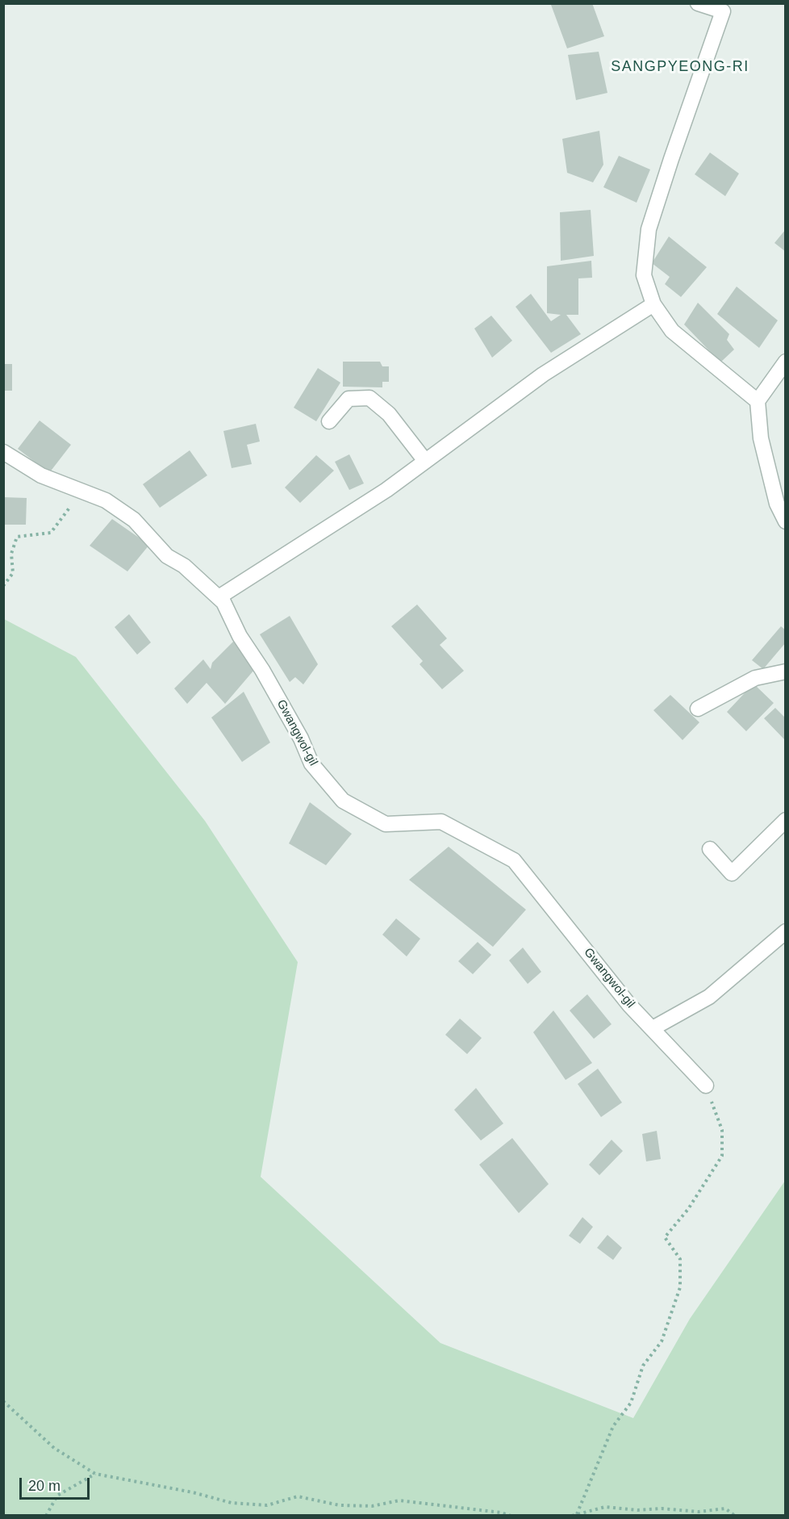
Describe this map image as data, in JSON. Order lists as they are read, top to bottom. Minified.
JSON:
{"streets":{"street":["Gwangwol-gil"]},"districts":["SANGPYEONG-RI"],"scale_bar":"20 m"}
